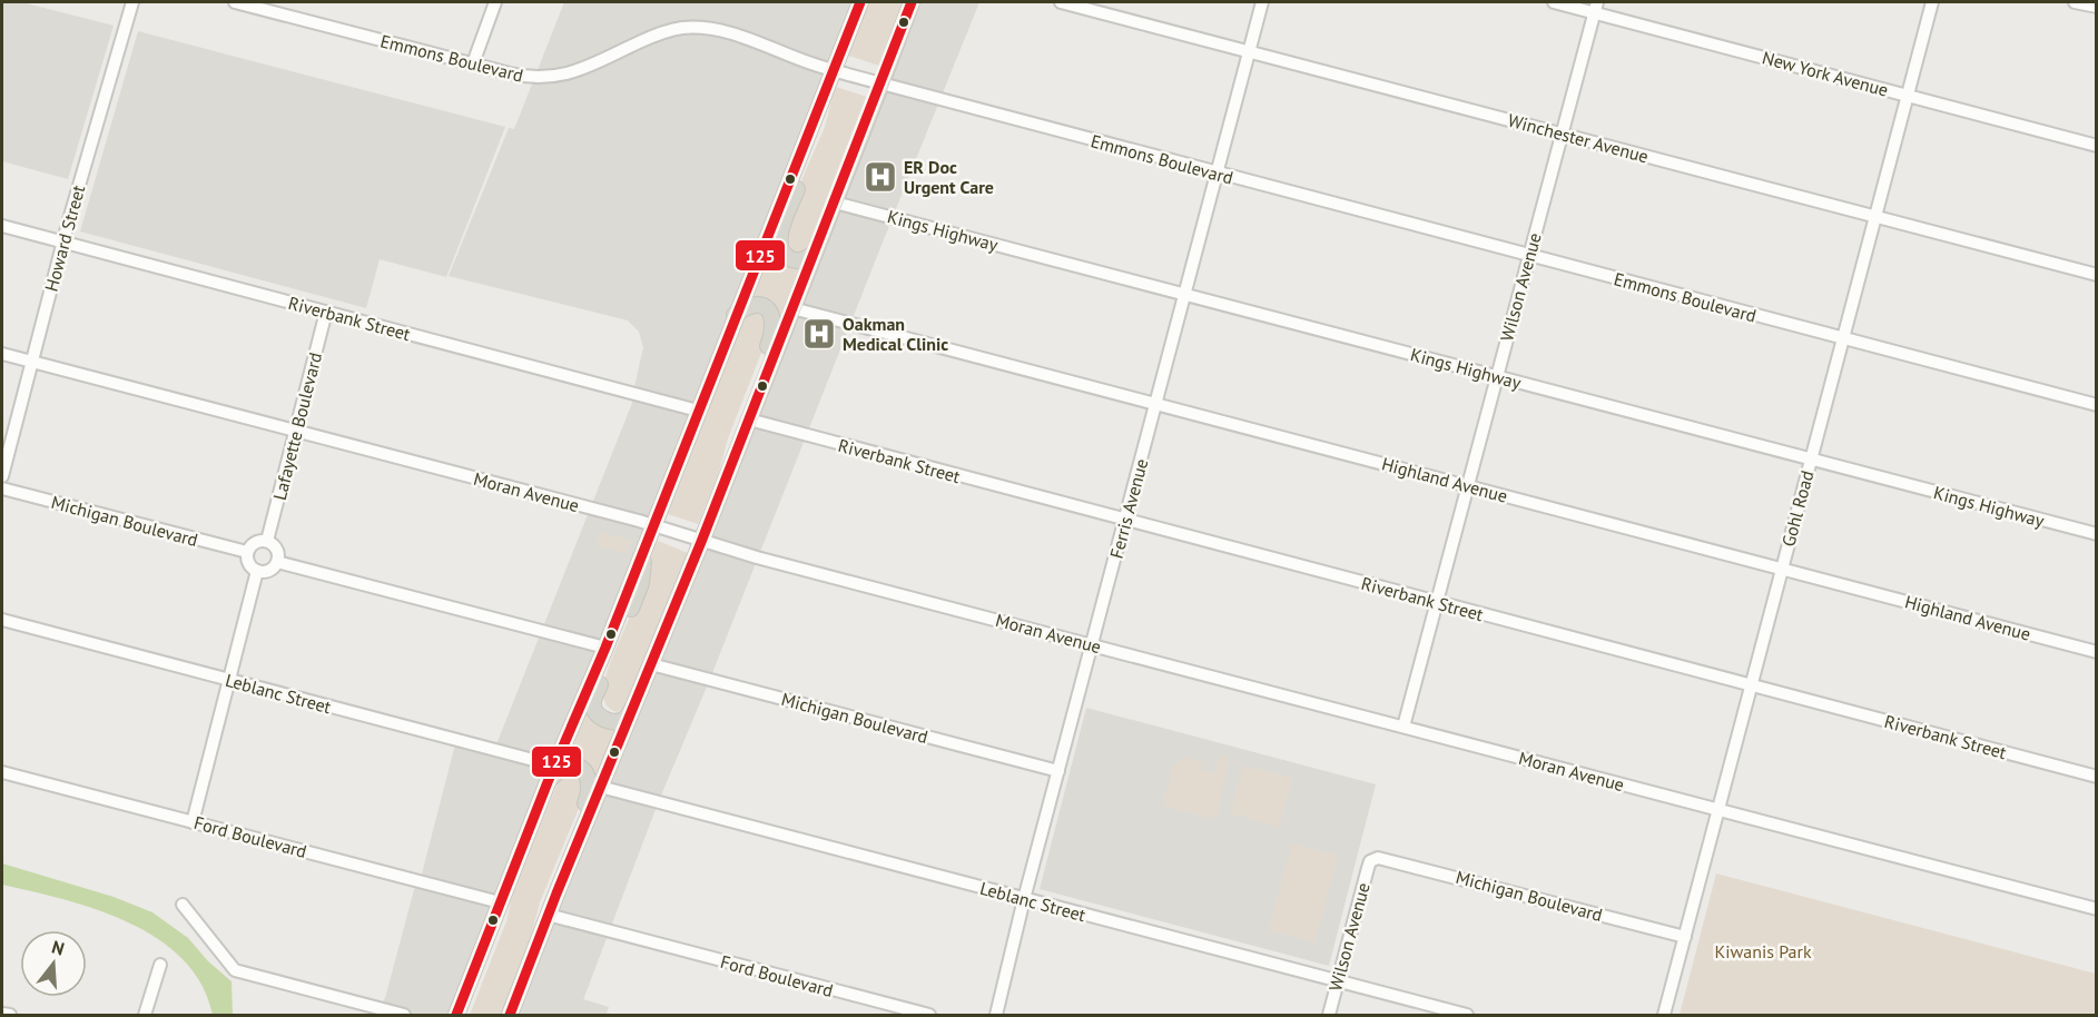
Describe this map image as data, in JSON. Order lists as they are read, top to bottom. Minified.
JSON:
{"streets":{"street":["Emmons Boulevard","New York Avenue","Winchester Avenue","Kings Highway","Howard Street","Wilson Avenue","Riverbank Street","Lafayette Boulevard","Highland Avenue","Moran Avenue","Ferris Avenue","Gohl Road","Michigan Boulevard","Leblanc Street","Ford Boulevard"]},"crossings":[["Emmons Boulevard","Wilson Avenue"],["Emmons Boulevard","Ferris Avenue"],["Emmons Boulevard","Gohl Road"],["New York Avenue","Wilson Avenue"],["New York Avenue","Gohl Road"],["Winchester Avenue","Wilson Avenue"],["Winchester Avenue","Ferris Avenue"],["Winchester Avenue","Gohl Road"],["Kings Highway","Wilson Avenue"],["Kings Highway","Ferris Avenue"],["Kings Highway","Gohl Road"],["Howard Street","Riverbank Street"],["Howard Street","Moran Avenue"],["Wilson Avenue","Riverbank Street"],["Wilson Avenue","Highland Avenue"],["Wilson Avenue","Moran Avenue"],["Wilson Avenue","Michigan Boulevard"],["Wilson Avenue","Leblanc Street"],["Riverbank Street","Lafayette Boulevard"],["Riverbank Street","Ferris Avenue"],["Riverbank Street","Gohl Road"],["Lafayette Boulevard","Moran Avenue"],["Lafayette Boulevard","Michigan Boulevard"],["Highland Avenue","Ferris Avenue"],["Highland Avenue","Gohl Road"],["Moran Avenue","Ferris Avenue"],["Moran Avenue","Gohl Road"],["Ferris Avenue","Michigan Boulevard"],["Ferris Avenue","Leblanc Street"],["Gohl Road","Michigan Boulevard"]],"parks":["Kiwanis Park"],"places":{"hospital":["ER Doc Urgent Care","Oakman Medical Clinic"]},"lines":["transit line 125"],"north":"top"}
